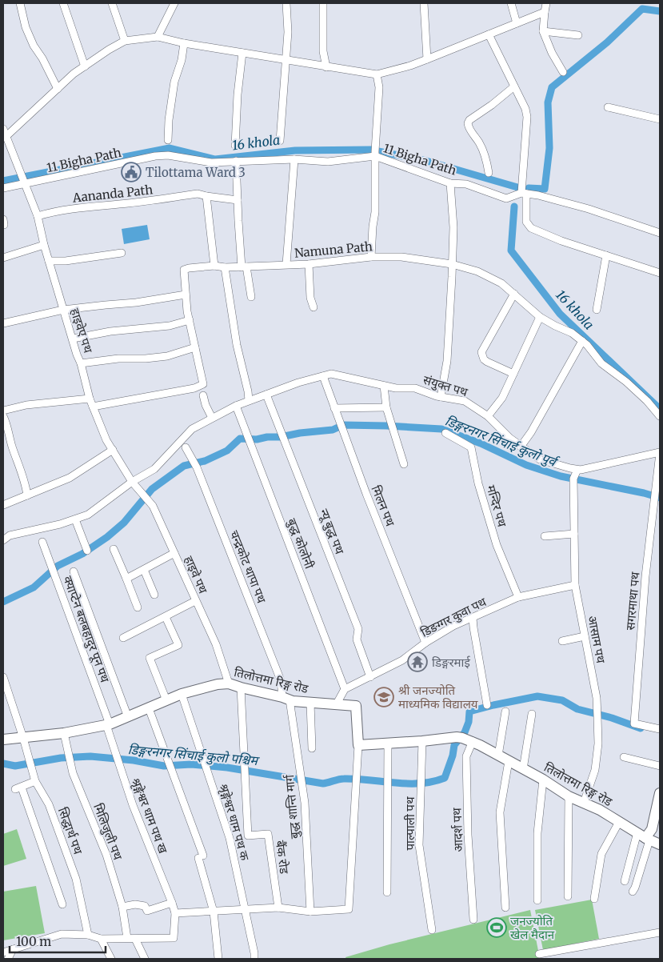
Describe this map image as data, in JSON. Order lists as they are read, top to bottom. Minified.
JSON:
{"streets":{"street":["11 Bigha Path","Aananda Path","Namuna Path","हाइवेए पथ","संयुक्त पथ","मिलन पथ","मन्दिर पथ","न्यू बुद्ध पथ","बुद्ध कोलोनी","चन्द्रकोट थापा पथ","हाइवे पथ","सगरमाथा पथ","डिङग्गर कुवा पथ","क्याप्टेन बलबहादुर पून पथ","आसाम पथ","तिलोत्तमा रिङ्ग रोड","बुद्ध शान्ति मार्ग","श्रृङ्गेश्वर धाम पथ ख","श्रृङ्गेश्वर धाम पथ क","पाल्पाली पथ","आदर्श पथ","सिद्धार्थ पथ","मिलिजुली पथ","बैंक रोड"]},"crossings":[["11 Bigha Path","हाइवेए पथ"],["Aananda Path","हाइवेए पथ"],["Namuna Path","हाइवेए पथ"],["हाइवेए पथ","हाइवे पथ"],["संयुक्त पथ","मिलन पथ"],["संयुक्त पथ","न्यू बुद्ध पथ"],["संयुक्त पथ","बुद्ध कोलोनी"],["संयुक्त पथ","सगरमाथा पथ"],["संयुक्त पथ","आसाम पथ"],["मिलन पथ","डिङग्गर कुवा पथ"],["मन्दिर पथ","डिङग्गर कुवा पथ"],["न्यू बुद्ध पथ","डिङग्गर कुवा पथ"],["बुद्ध कोलोनी","डिङग्गर कुवा पथ"],["चन्द्रकोट थापा पथ","तिलोत्तमा रिङ्ग रोड"],["चन्द्रकोट थापा पथ","बुद्ध शान्ति मार्ग"],["हाइवे पथ","तिलोत्तमा रिङ्ग रोड"],["डिङग्गर कुवा पथ","आसाम पथ"],["क्याप्टेन बलबहादुर पून पथ","तिलोत्तमा रिङ्ग रोड"],["क्याप्टेन बलबहादुर पून पथ","श्रृङ्गेश्वर धाम पथ ख"],["आसाम पथ","तिलोत्तमा रिङ्ग रोड"],["तिलोत्तमा रिङ्ग रोड","बुद्ध शान्ति मार्ग"],["तिलोत्तमा रिङ्ग रोड","श्रृङ्गेश्वर धाम पथ ख"],["तिलोत्तमा रिङ्ग रोड","श्रृङ्गेश्वर धाम पथ क"],["तिलोत्तमा रिङ्ग रोड","आदर्श पथ"],["तिलोत्तमा रिङ्ग रोड","सिद्धार्थ पथ"],["तिलोत्तमा रिङ्ग रोड","मिलिजुली पथ"],["तिलोत्तमा रिङ्ग रोड","बैंक रोड"]],"water":["16 khola","डिङ्गरनगर सिंचाई कुलो पुर्व","डिङ्गरनगर सिंचाई कुलो पश्चिम"],"places":{"public building":["Tilottama Ward 3"],"temple":["डिङ्गरमाई"],"school or university":["श्री जनज्योति माध्यमिक विद्यालय"],"sports":["जनज्योति खेल मैदान"]},"scale_bar":"100 m"}
